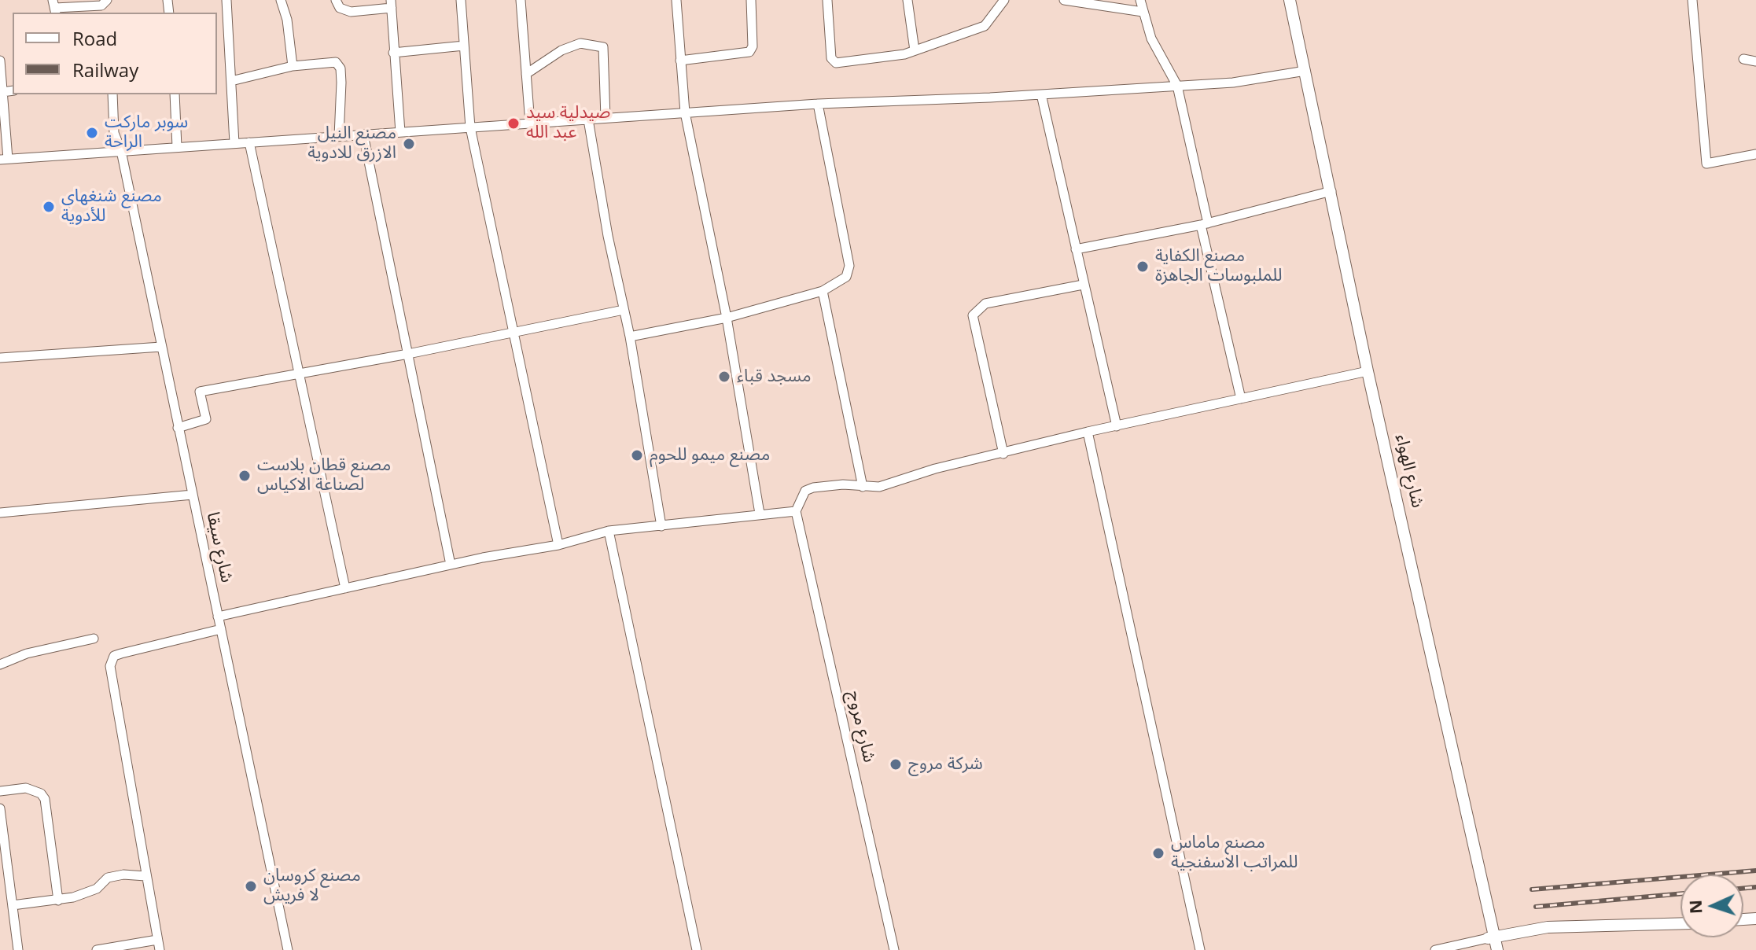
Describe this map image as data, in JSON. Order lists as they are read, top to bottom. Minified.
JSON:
{"streets":{"street":["شارع الهواء","شارع سيقا","شارع مروج"]},"places":["صيدلية سيد عبد الله","سوبر ماركت الراحة","مصنع النيل الازرق للادوية","مصنع شنغهاي للأدوية","مصنع الكفاية للملبوسات الجاهزة","مسجد قباء","مصنع ميمو للحوم","مصنع قطان بلاست لصناعة الاكياس","شركة مروج","مصنع ماماس للمراتب الاسفنجية","مصنع كروسان لا فريش"],"legend":["Road","Railway"],"north":"left"}
